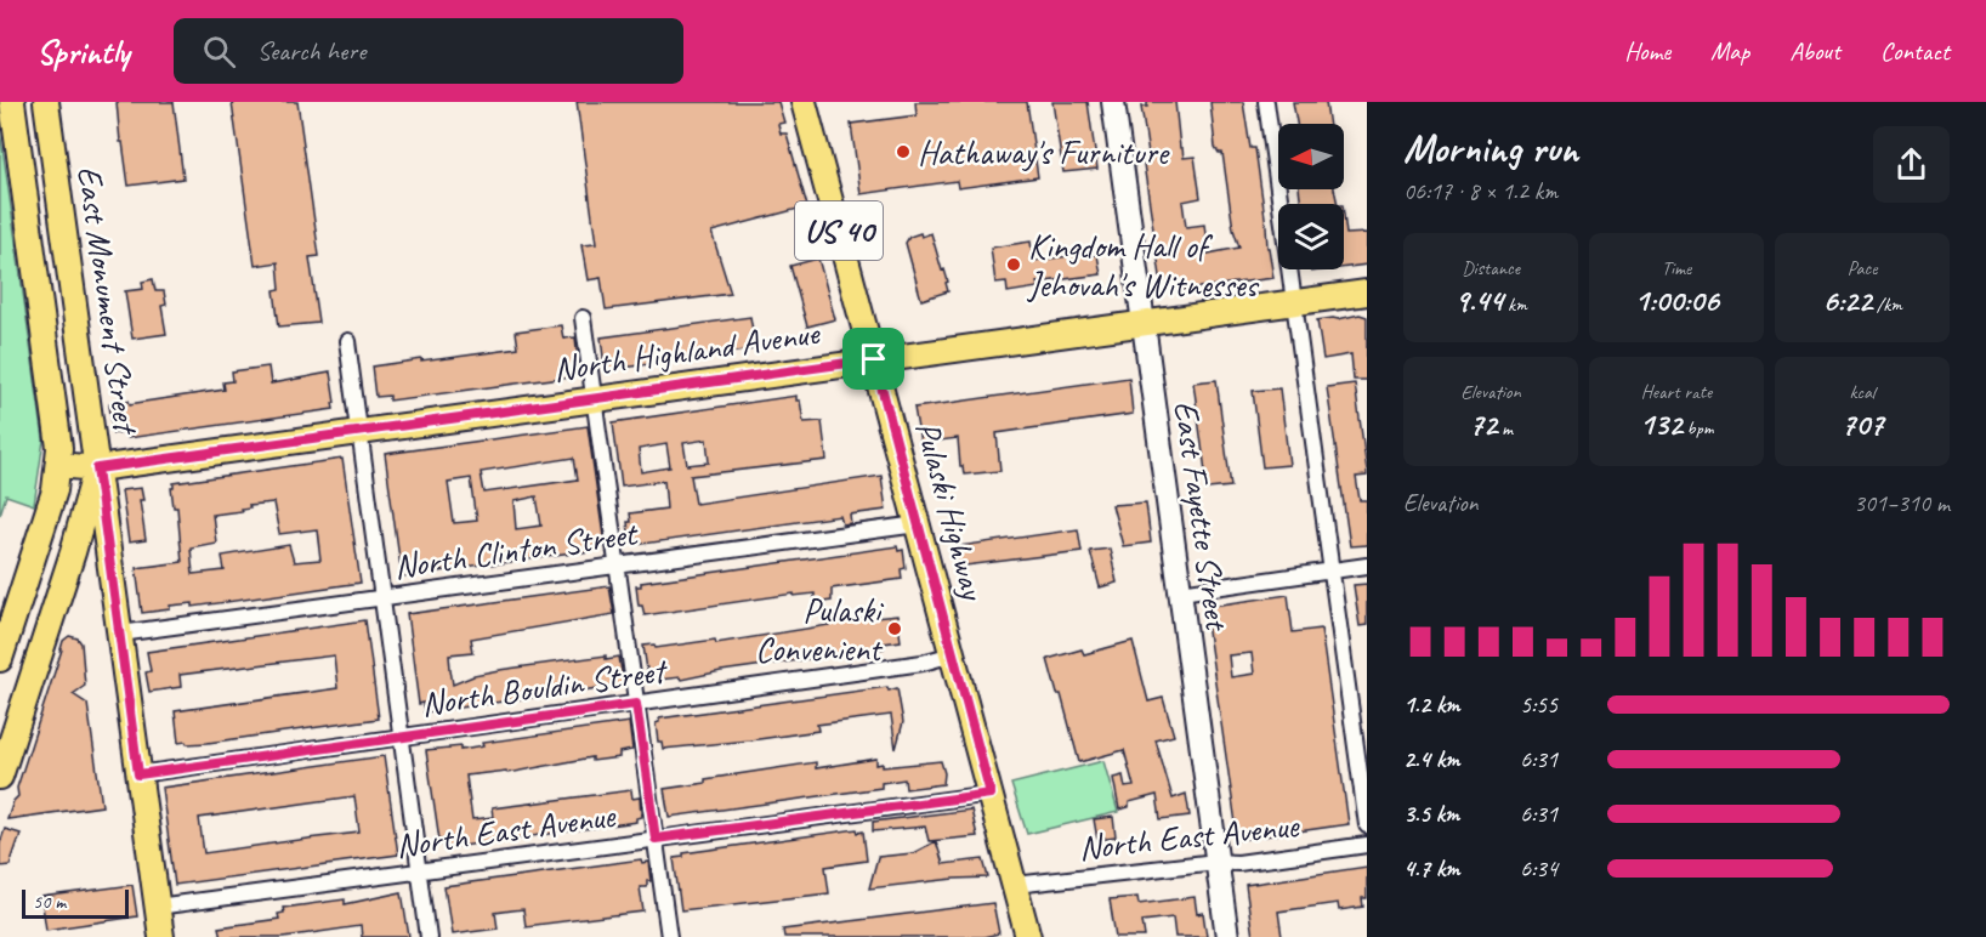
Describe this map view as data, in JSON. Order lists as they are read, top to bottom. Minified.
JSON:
{"streets":{"main road":["US 40","East Monument Street","North Highland Avenue","Pulaski Highway","East Fayette Street"],"street":["North Clinton Street","North Bouldin Street","North East Avenue"]},"crossings":[["East Monument Street","North Highland Avenue"],["East Monument Street","North Clinton Street"],["East Monument Street","North Bouldin Street"],["East Monument Street","North East Avenue"],["North Highland Avenue","Pulaski Highway"],["North Highland Avenue","East Fayette Street"],["Pulaski Highway","North Clinton Street"],["Pulaski Highway","North Bouldin Street"],["Pulaski Highway","North East Avenue"],["East Fayette Street","North East Avenue"]],"places":["Hathaway's Furniture","Kingdom Hall of Jehovah's Witnesses","Pulaski Convenient"],"scale_bar":"50 m","north":"left","page":{"header":"Sprintly","search":"Search here","nav":["Home","Map","About","Contact"],"heading":["Morning run","06:17 · 8 × 1.2 km"],"stats":[["Distance","9.44 km"],["Time","1:00:06"],["Pace","6:22 /km"],["Elevation","72 m"],["Heart rate","132 bpm"],["kcal","707"]],"chart":["Elevation","301–310 m"],"list":[{"name":"1.2 km","note":"5:55"},{"name":"2.4 km","note":"6:31"},{"name":"3.5 km","note":"6:31"},{"name":"4.7 km","note":"6:34"}],"scale":"50 m"}}
